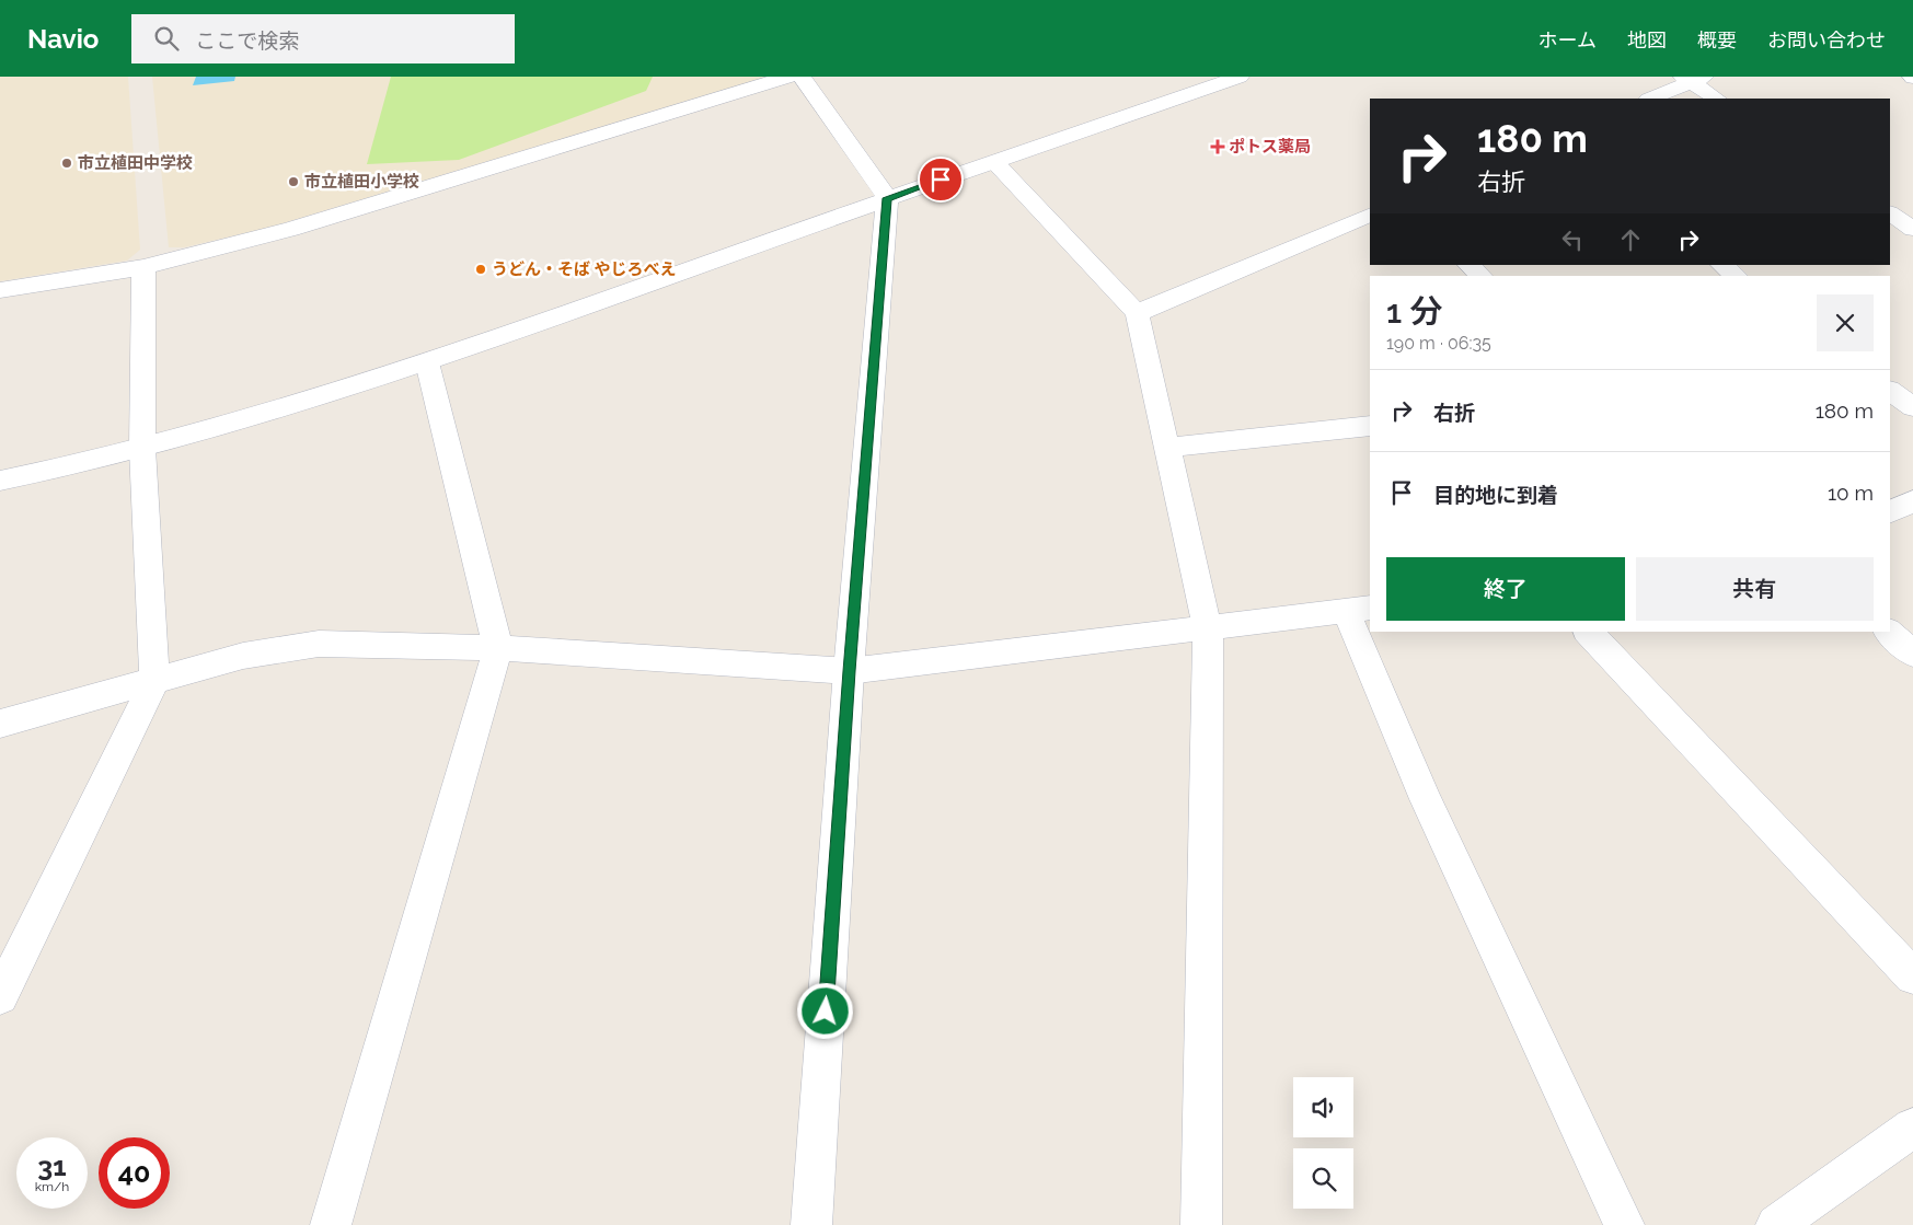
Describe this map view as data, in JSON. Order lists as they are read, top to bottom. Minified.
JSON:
{"places":{"health":["ポトス薬局"],"other":["市立植田中学校","市立植田小学校","うどん・そば やじろべえ"]},"page":{"header":"Navio","search":"ここで検索","nav":["ホーム","地図","概要","お問い合わせ"],"turn":["180 m","右折"],"heading":["1 分","190 m · 06:35"],"list":[{"name":"右折","value":"180 m"},{"name":"目的地に到着","value":"10 m"}],"buttons":["終了","共有"],"speed":"31 km/h","limit":"40"}}
